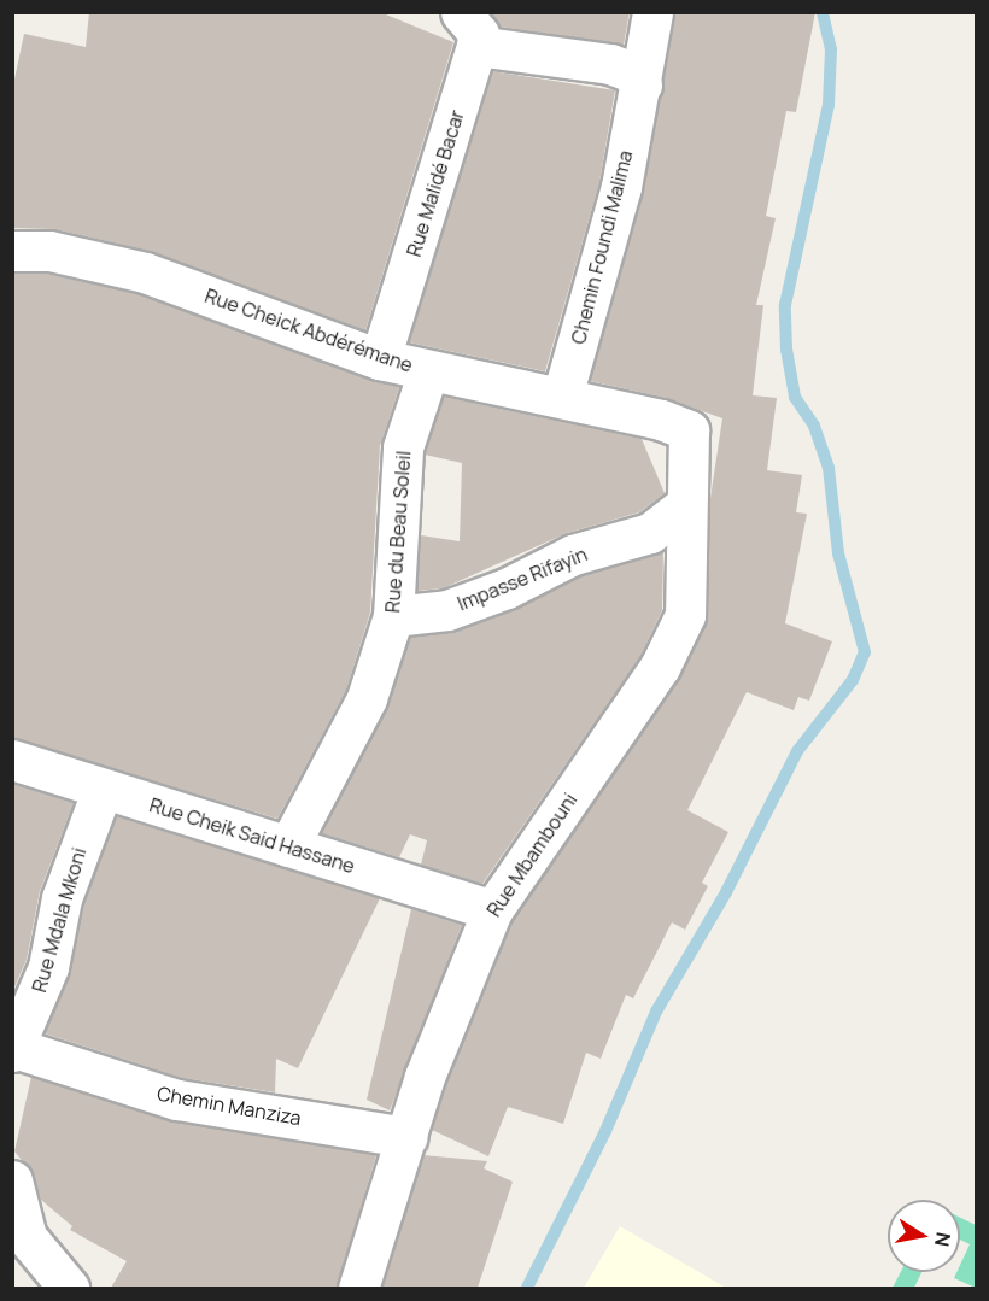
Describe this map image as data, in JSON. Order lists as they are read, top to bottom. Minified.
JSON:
{"streets":{"street":["Rue Malidé Bacar","Chemin Foundi Malima","Rue Cheick Abdérémane","Rue du Beau Soleil","Impasse Rifayin","Rue Cheik Said Hassane","Rue Mbambouni","Rue Mdala Mkoni","Chemin Manziza"]},"crossings":[["Rue Malidé Bacar","Rue Cheick Abdérémane"],["Chemin Foundi Malima","Rue Cheick Abdérémane"],["Rue Cheick Abdérémane","Rue du Beau Soleil"],["Rue Cheick Abdérémane","Rue Mbambouni"],["Rue du Beau Soleil","Impasse Rifayin"],["Rue du Beau Soleil","Rue Cheik Said Hassane"],["Impasse Rifayin","Rue Mbambouni"],["Rue Cheik Said Hassane","Rue Mbambouni"],["Rue Cheik Said Hassane","Rue Mdala Mkoni"],["Rue Mbambouni","Chemin Manziza"],["Rue Mdala Mkoni","Chemin Manziza"]],"north":"right"}
